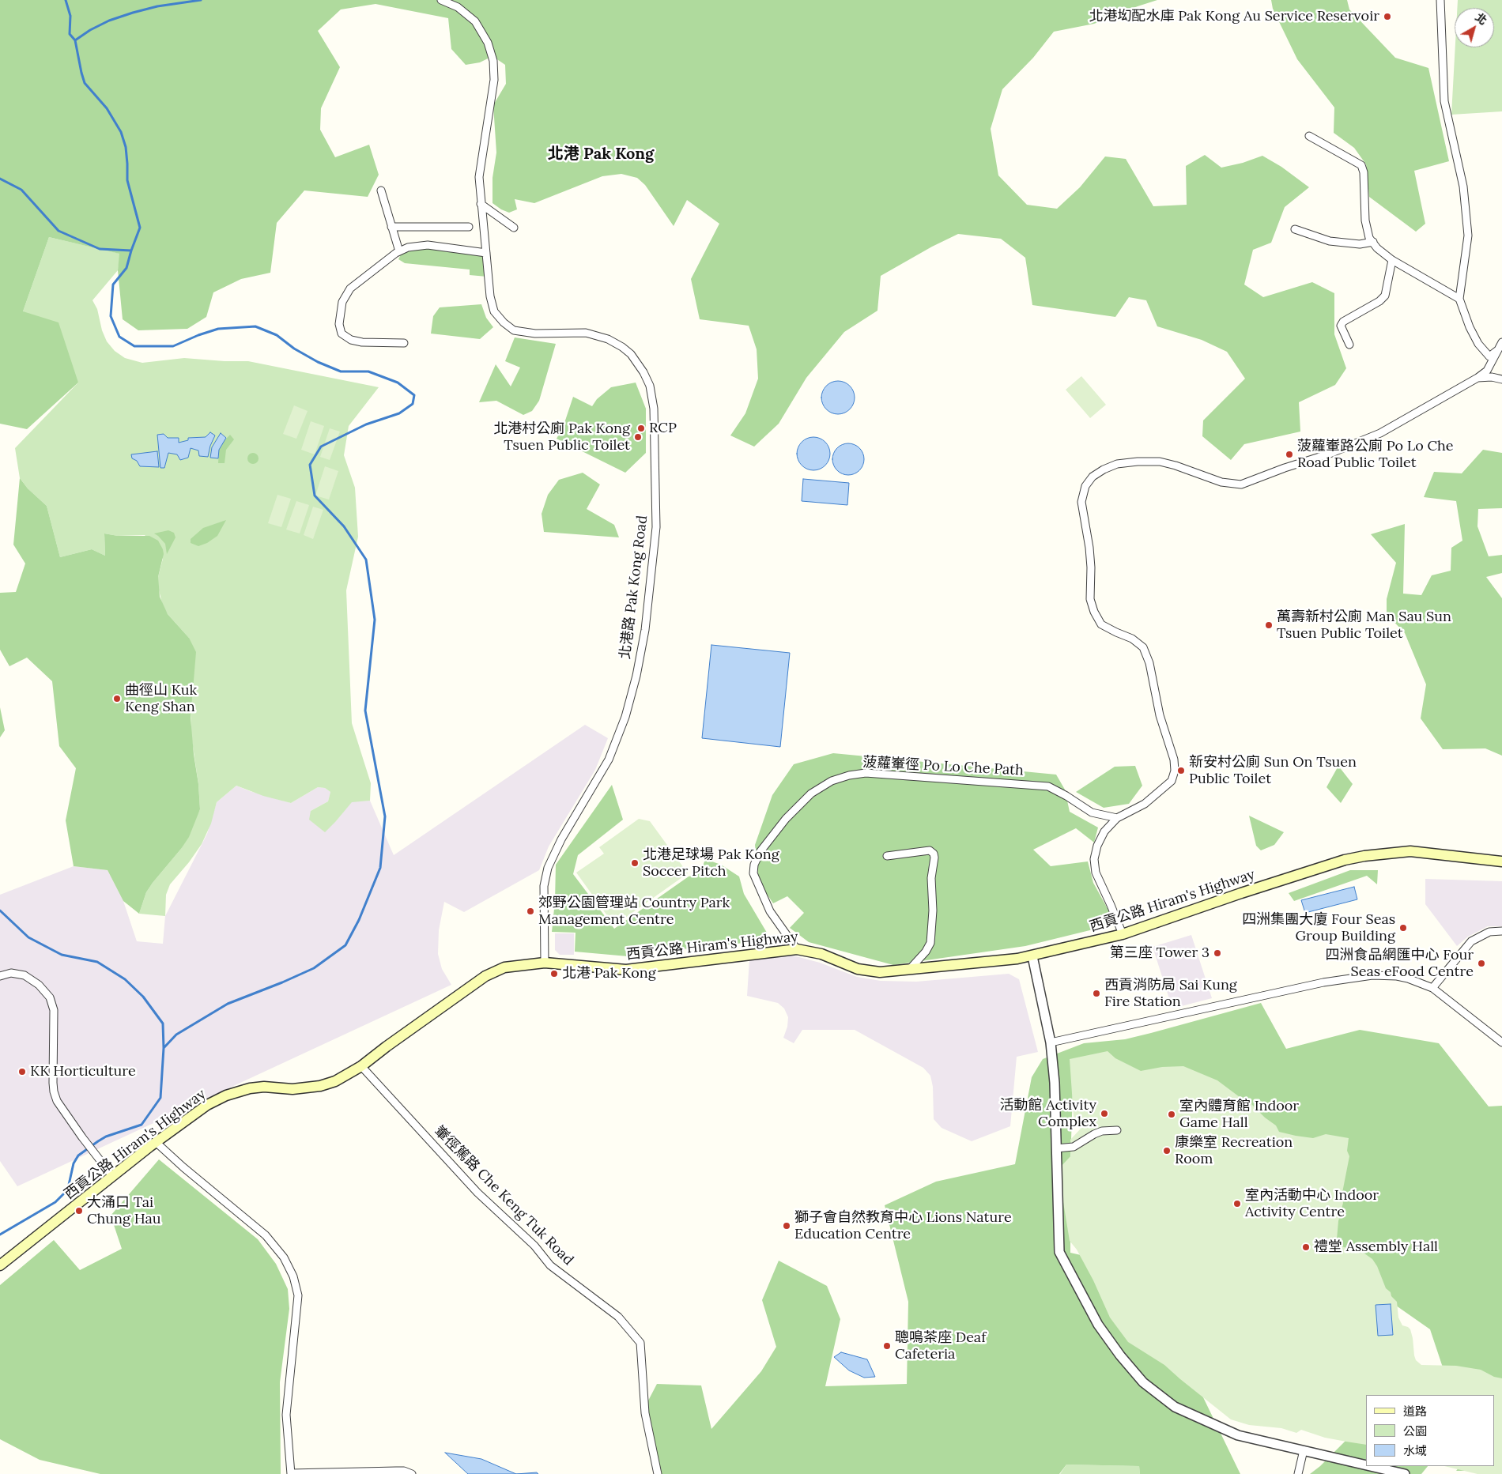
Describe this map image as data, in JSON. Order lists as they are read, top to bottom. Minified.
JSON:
{"streets":{"main road":["西貢公路 Hiram's Highway"],"street":["北港路 Pak Kong Road","菠蘿輋徑 Po Lo Che Path","輋徑篤路 Che Keng Tuk Road"]},"crossings":[["北港路 Pak Kong Road","西貢公路 Hiram's Highway"],["菠蘿輋徑 Po Lo Che Path","西貢公路 Hiram's Highway"],["西貢公路 Hiram's Highway","輋徑篤路 Che Keng Tuk Road"]],"districts":["北港 Pak Kong"],"places":["北港㘭配水庫 Pak Kong Au Service Reservoir","RCP","北港村公廁 Pak Kong Tsuen Public Toilet","菠蘿輋路公廁 Po Lo Che Road Public Toilet","萬壽新村公廁 Man Sau Sun Tsuen Public Toilet","曲徑山 Kuk Keng Shan","新安村公廁 Sun On Tsuen Public Toilet","北港足球場 Pak Kong Soccer Pitch","郊野公園管理站 Country Park Management Centre","四洲集團大廈 Four Seas Group Building","第三座 Tower 3","四洲食品網匯中心 Four Seas eFood Centre","北港 Pak Kong","西貢消防局 Sai Kung Fire Station","KK Horticulture","活動館 Activity Complex","室內體育館 Indoor Game Hall","康樂室 Recreation Room","室內活動中心 Indoor Activity Centre","大涌口 Tai Chung Hau","獅子會自然教育中心 Lions Nature Education Centre","禮堂 Assembly Hall","聰鳴茶座 Deaf Cafeteria"],"legend":["道路","公園","水域"],"north":"top right"}
